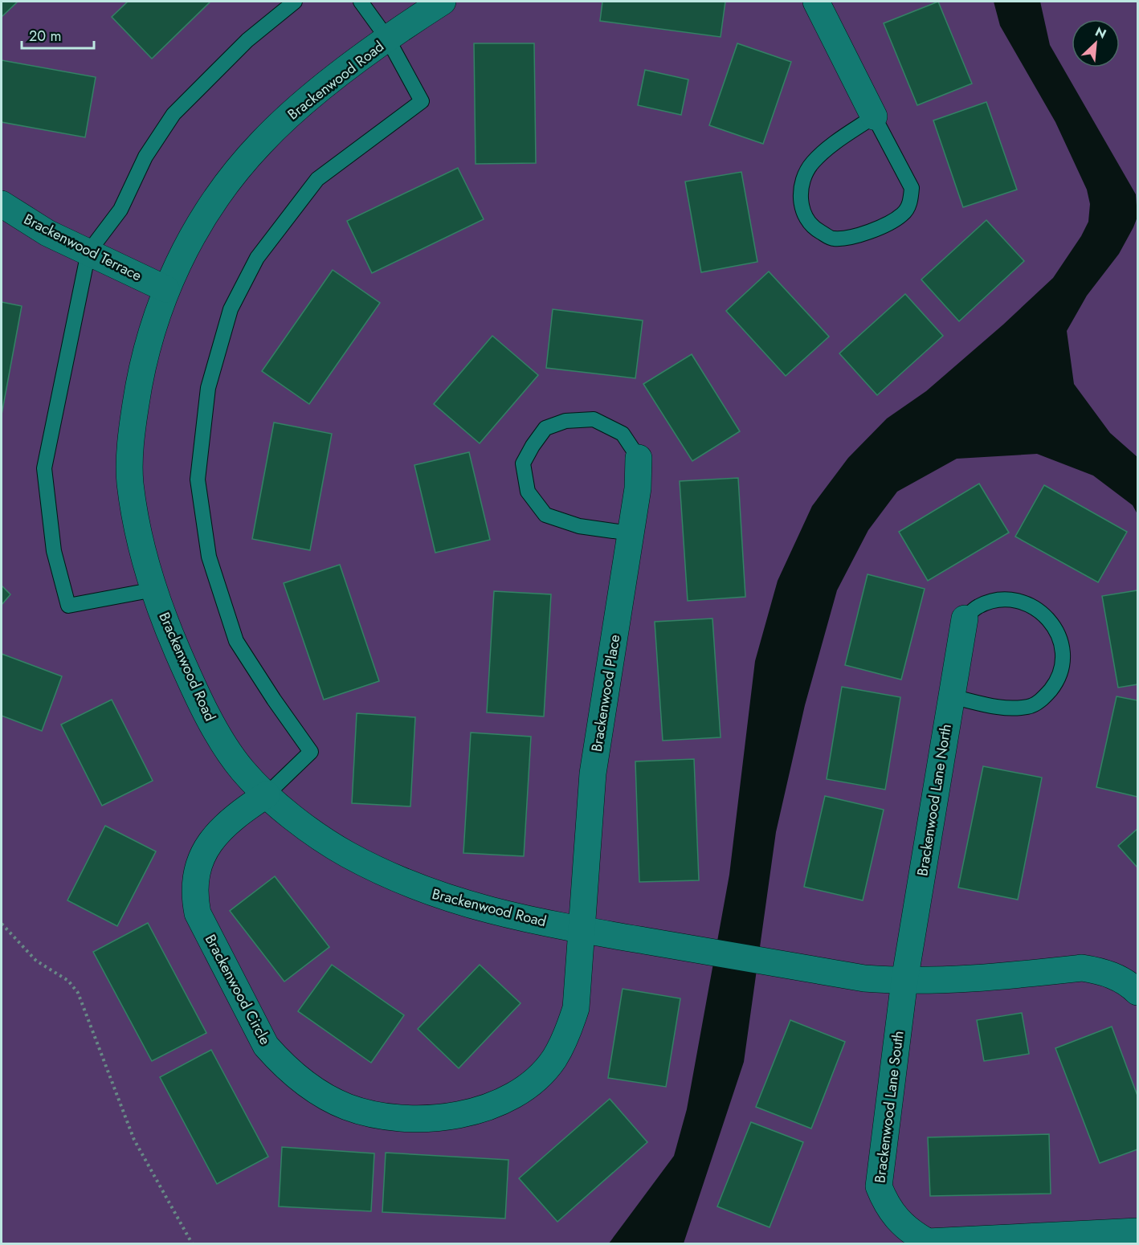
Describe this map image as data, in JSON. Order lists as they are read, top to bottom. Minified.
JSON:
{"streets":{"street":["Brackenwood Road","Brackenwood Terrace","Brackenwood Place","Brackenwood Lane North","Brackenwood Circle","Brackenwood Lane South"]},"crossings":[["Brackenwood Road","Brackenwood Terrace"],["Brackenwood Road","Brackenwood Place"],["Brackenwood Road","Brackenwood Lane North"],["Brackenwood Road","Brackenwood Circle"],["Brackenwood Road","Brackenwood Lane South"],["Brackenwood Place","Brackenwood Circle"],["Brackenwood Lane North","Brackenwood Lane South"]],"scale_bar":"20 m","north":"top right"}
